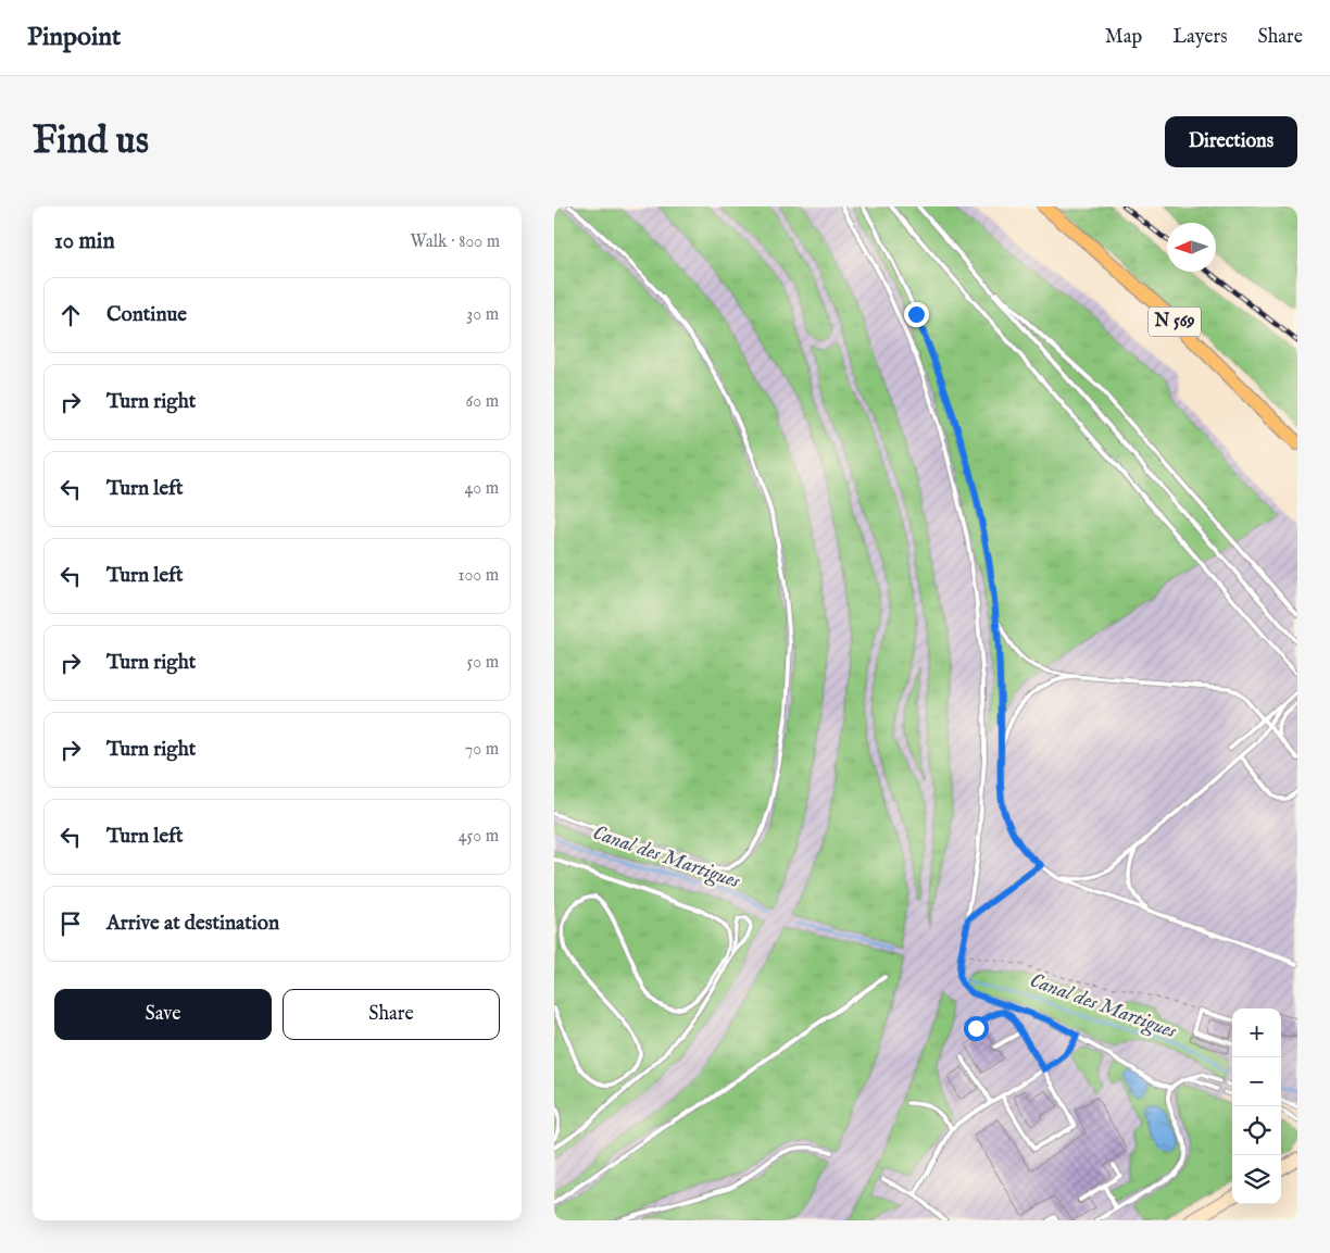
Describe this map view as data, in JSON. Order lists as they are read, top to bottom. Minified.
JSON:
{"streets":{"main road":["N 569"]},"water":["Canal des Martigues"],"north":"left","page":{"header":"Pinpoint","nav":["Map","Layers","Share"],"buttons":["Directions",["Save","Share"]],"title":"Find us","heading":["10 min","Walk · 800 m"],"list":[["Continue","30 m"],["Turn right","60 m"],["Turn left","40 m"],["Turn left","100 m"],["Turn right","50 m"],["Turn right","70 m"],["Turn left","450 m"],"Arrive at destination"],"map_buttons":["+","−"]}}
